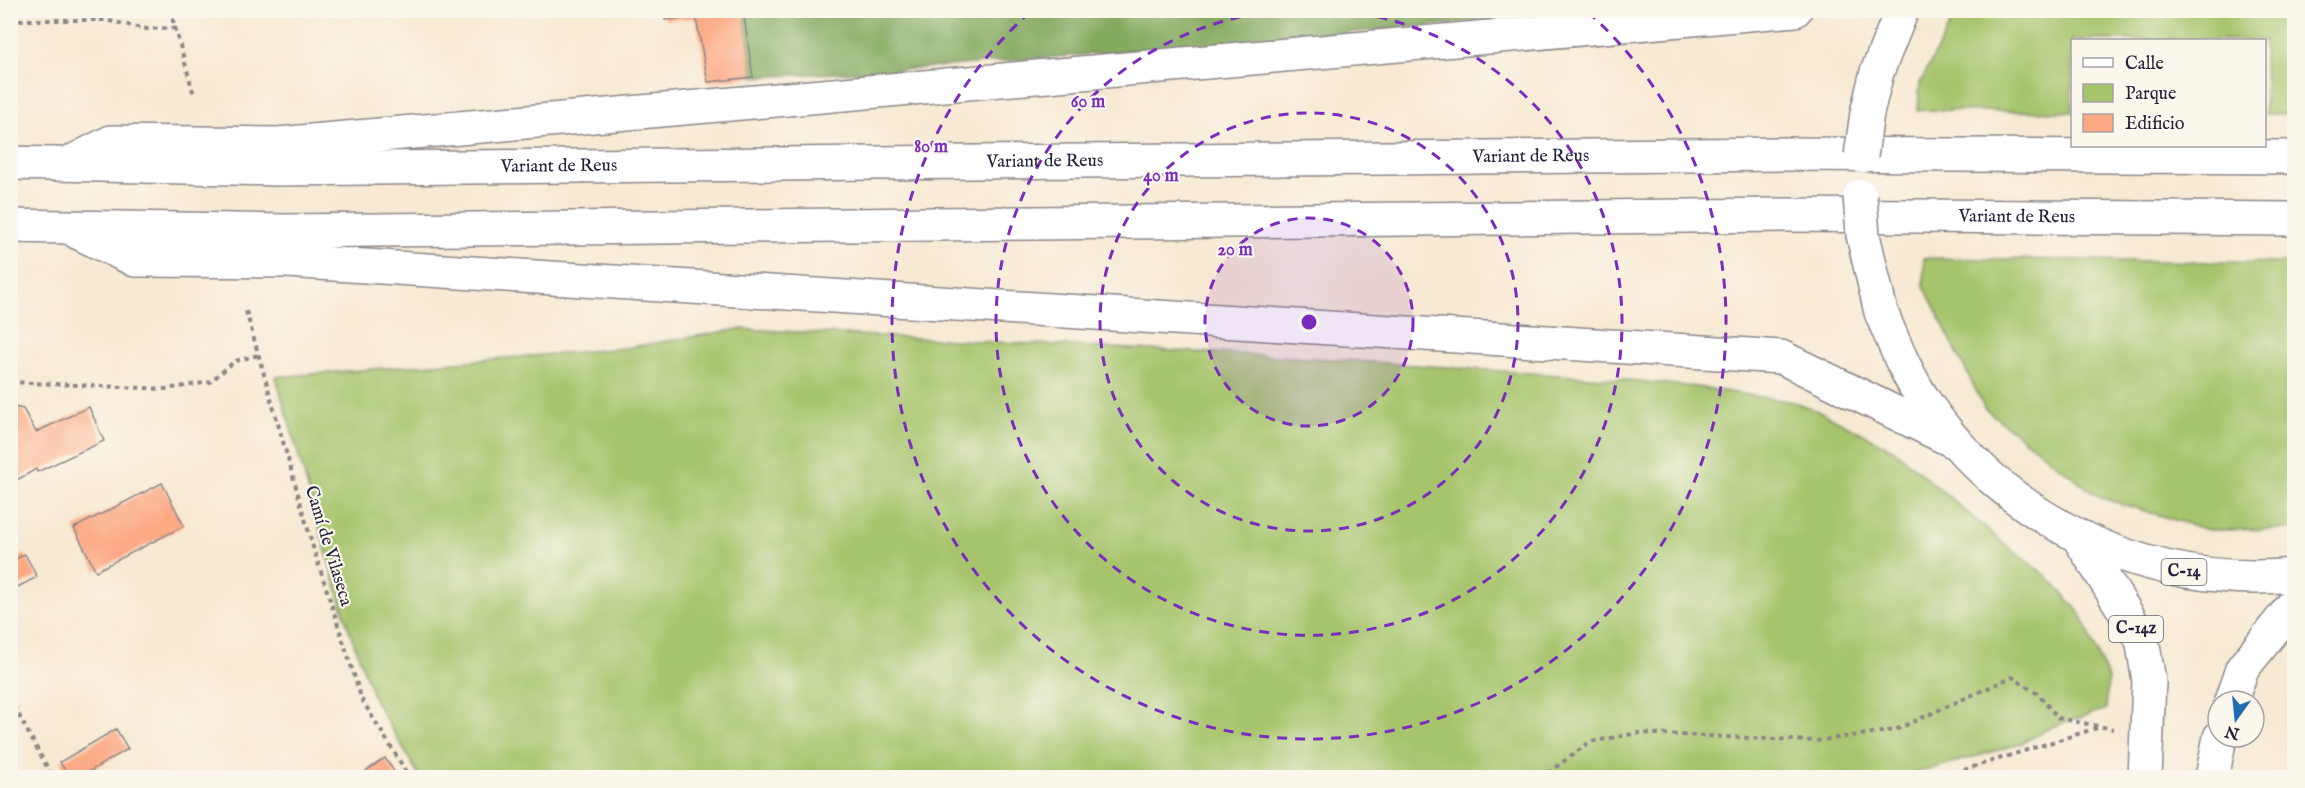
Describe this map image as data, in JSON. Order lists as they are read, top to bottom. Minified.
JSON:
{"streets":{"main road":["Variant de Reus","C-14","C-14z"],"path":["Camí de Vilaseca"]},"crossings":[["C-14","C-14z"]],"legend":["Calle","Parque","Edificio"],"north":"bottom","rings":["60 m","80 m","40 m","20 m"]}
